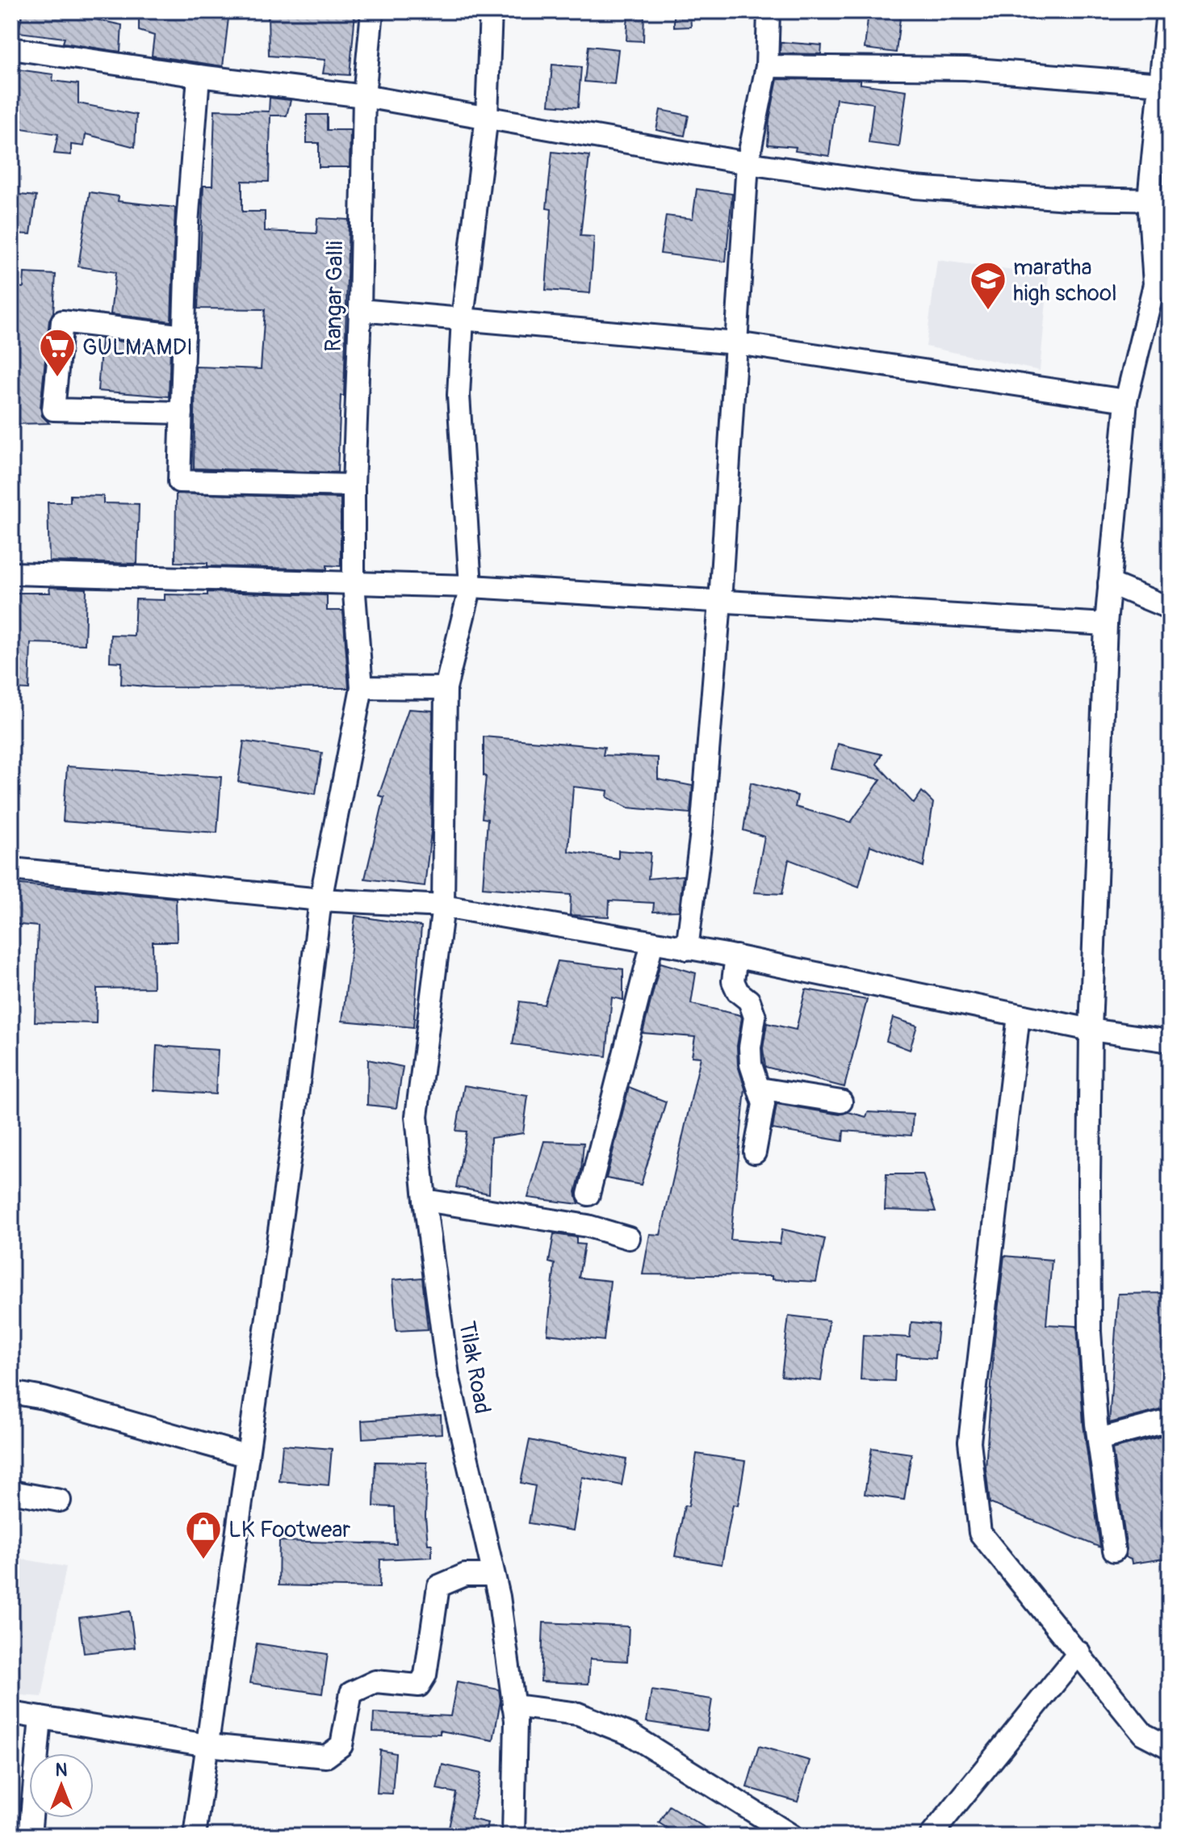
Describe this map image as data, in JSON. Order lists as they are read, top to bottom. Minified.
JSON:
{"streets":{"street":["Rangar Galli","Tilak Road"]},"places":{"school or university":["maratha high school"],"supermarket":["GULMAMDI"],"shop":["LK Footwear"]},"north":"top"}
